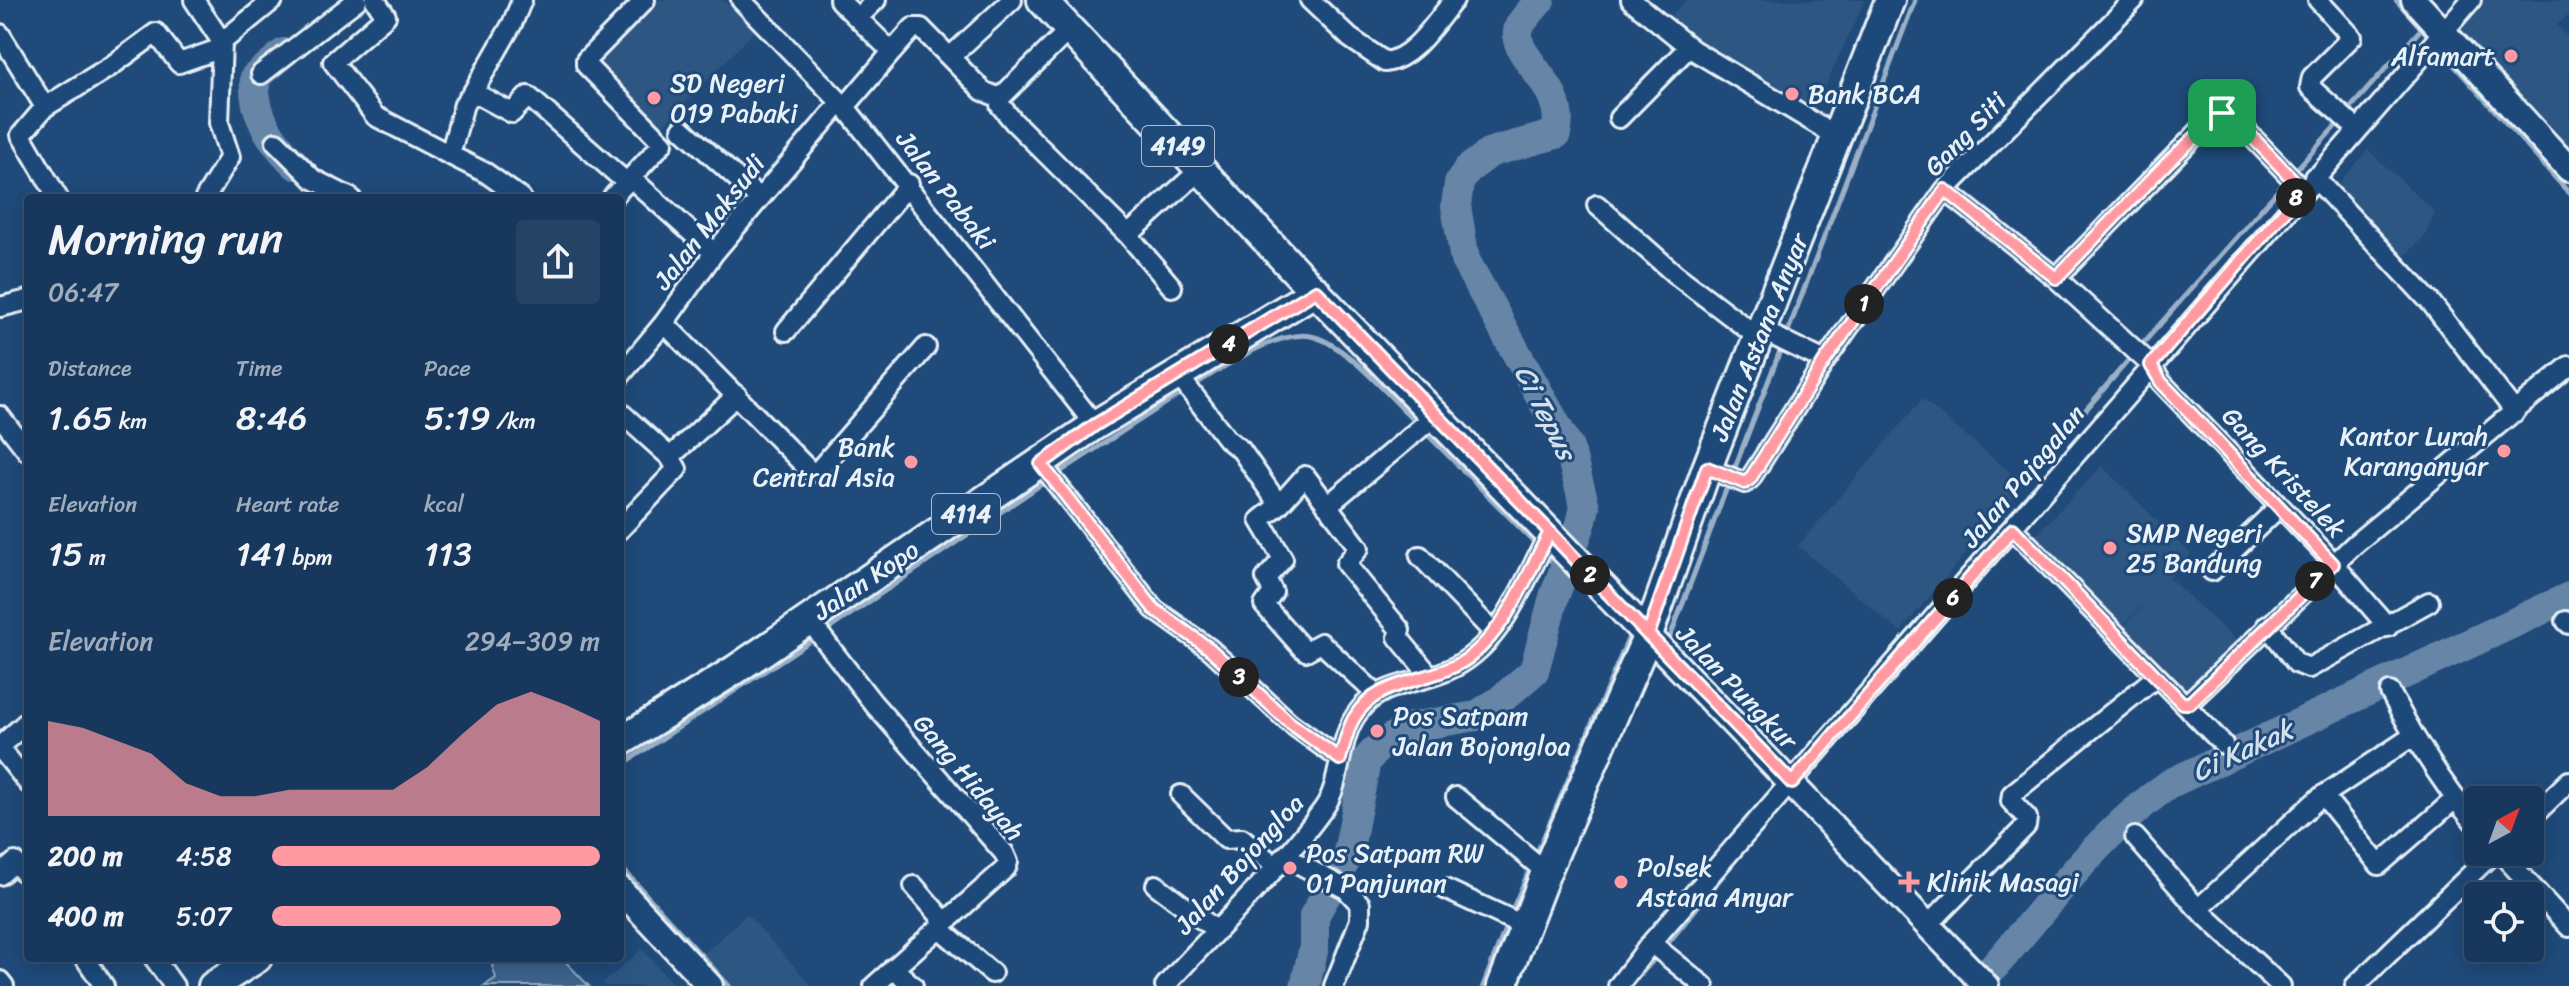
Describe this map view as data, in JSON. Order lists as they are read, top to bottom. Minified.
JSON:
{"streets":{"main road":["4149","Jalan Astana Anyar","4114","Jalan Kopo","Jalan Pungkur"],"street":["Gang Siti","Jalan Pabaki","Jalan Maksudi","Gang Kristelek","Jalan Pajagalan","Gang Hidayah","Jalan Bojongloa"]},"crossings":[["Gang Siti","Jalan Astana Anyar"],["Gang Siti","Gang Kristelek"],["4149","Jalan Astana Anyar"],["4149","Jalan Kopo"],["4149","Jalan Pungkur"],["4149","Jalan Bojongloa"],["Jalan Pabaki","Jalan Maksudi"],["Jalan Pabaki","Jalan Kopo"],["Jalan Astana Anyar","Jalan Pungkur"],["Gang Kristelek","Jalan Pajagalan"],["Jalan Pajagalan","Jalan Pungkur"],["Jalan Kopo","Gang Hidayah"]],"water":["Ci Tepus","Ci Kakak"],"places":{"other":["Alfamart","Bank BCA","SD Negeri 019 Pabaki","Kantor Lurah Karanganyar","Bank Central Asia","SMP Negeri 25 Bandung","Pos Satpam Jalan Bojongloa","Pos Satpam RW 01 Panjunan","Polsek Astana Anyar"],"health":["Klinik Masagi"]},"north":"top right","page":{"pins":["8","1","4","2","7","6","3"],"heading":["Morning run","06:47"],"stats":[["Distance","1.65 km"],["Time","8:46"],["Pace","5:19 /km"],["Elevation","15 m"],["Heart rate","141 bpm"],["kcal","113"]],"chart":["Elevation","294–309 m"],"list":[{"name":"200 m","note":"4:58"},{"name":"400 m","note":"5:07"}]}}
